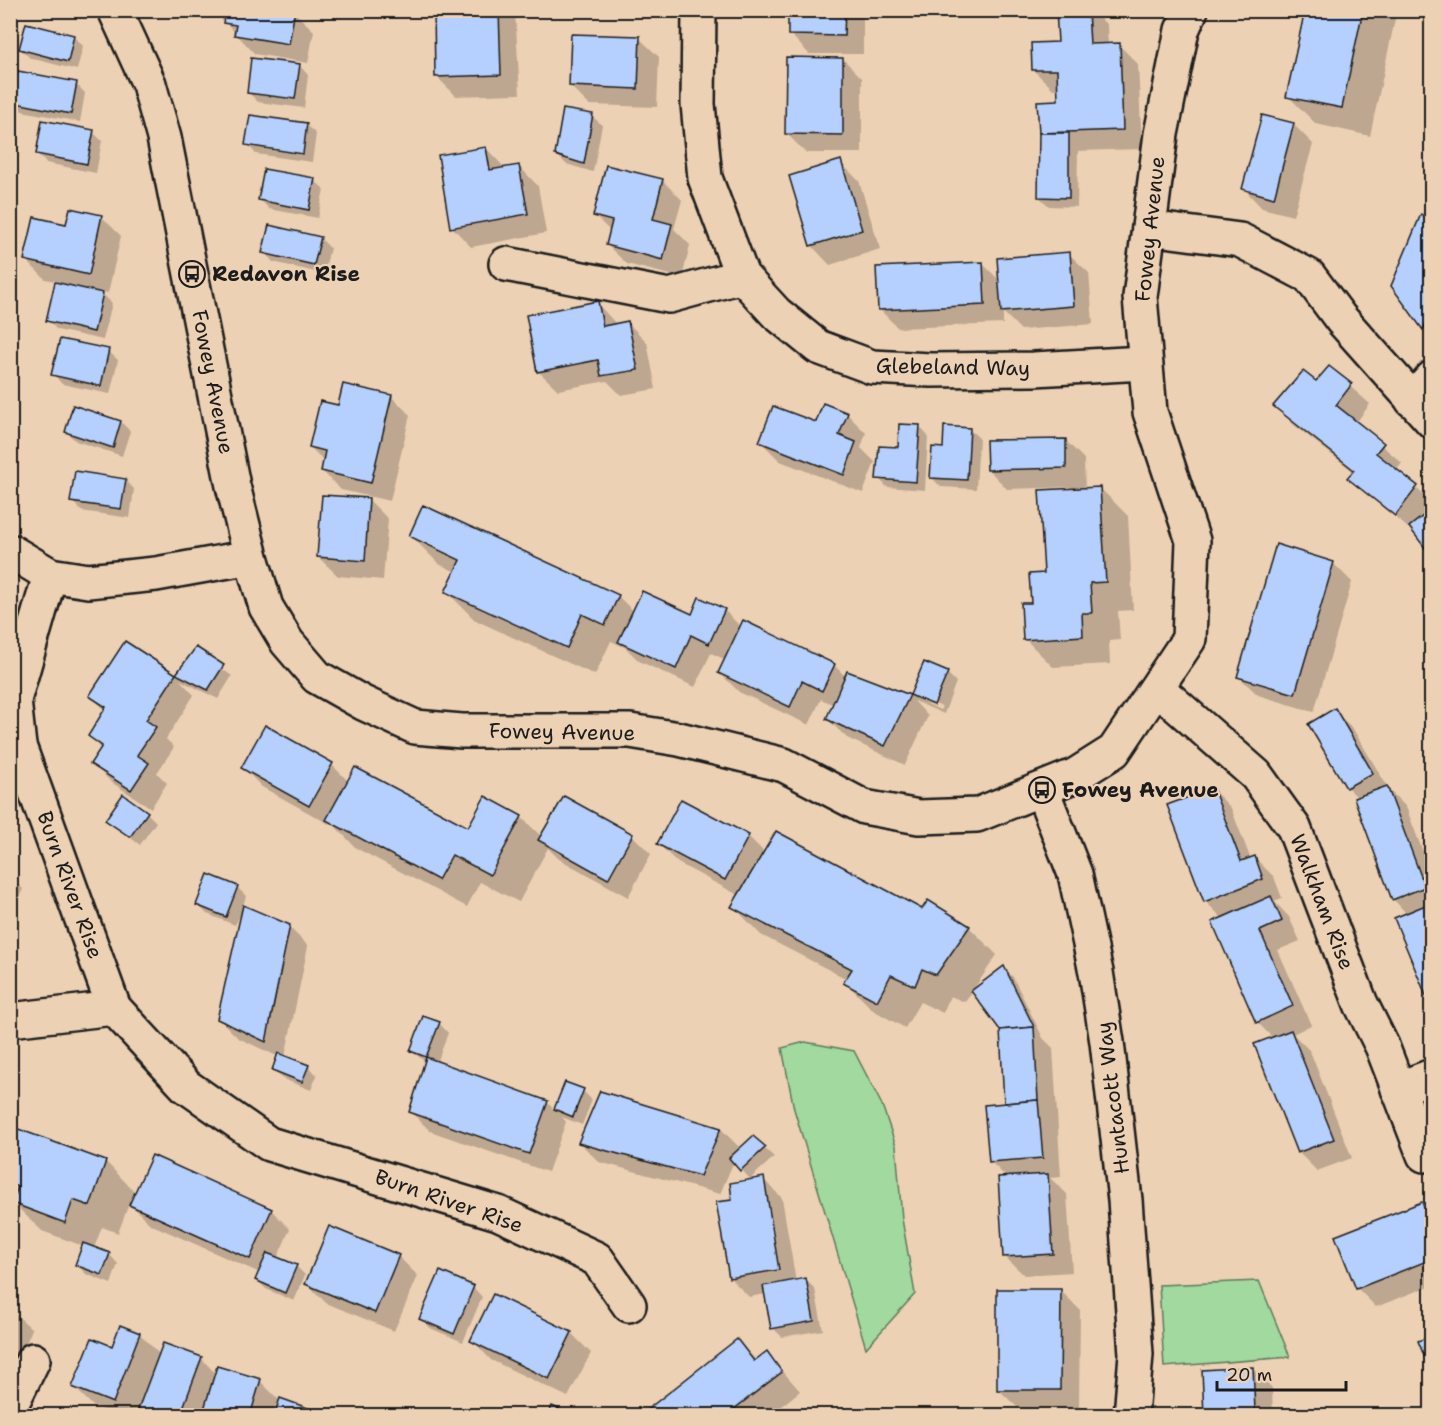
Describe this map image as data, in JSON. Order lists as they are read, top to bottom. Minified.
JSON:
{"streets":{"street":["Fowey Avenue","Glebeland Way","Burn River Rise","Walkham Rise","Huntacott Way"]},"crossings":[["Fowey Avenue","Glebeland Way"],["Fowey Avenue","Walkham Rise"],["Fowey Avenue","Huntacott Way"]],"places":{"bus stop":["Redavon Rise","Fowey Avenue"]},"scale_bar":"20 m"}
